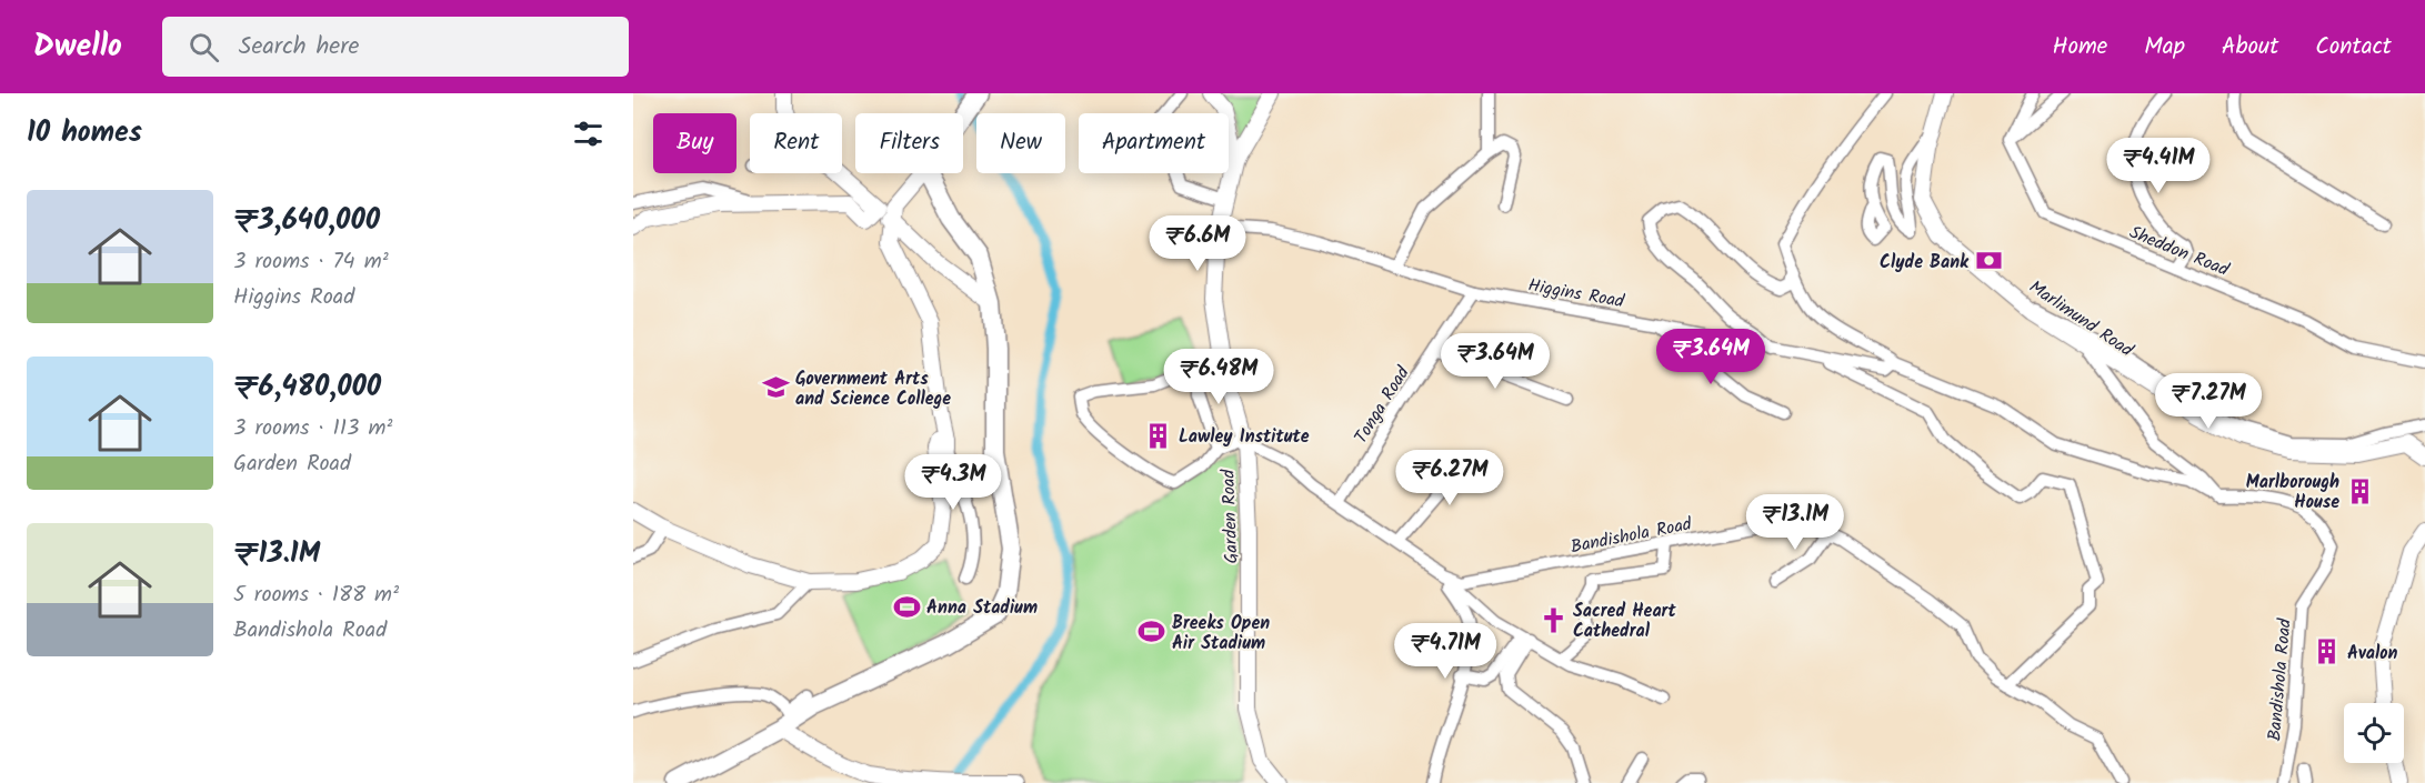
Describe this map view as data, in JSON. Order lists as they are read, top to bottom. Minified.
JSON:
{"streets":{"street":["Sheddon Road","Higgins Road","Marlimund Road","Tonga Road","Garden Road","Bandishola Road"]},"crossings":[["Higgins Road","Tonga Road"],["Higgins Road","Garden Road"],["Tonga Road","Bandishola Road"],["Garden Road","Bandishola Road"]],"places":{"bank":["Clyde Bank"],"school or university":["Government Arts and Science College"],"building":["Lawley Institute","Marlborough House","Avalon"],"sports":["Anna Stadium","Breeks Open Air Stadium"],"church":["Sacred Heart Cathedral"]},"page":{"header":"Dwello","search":"Search here","nav":["Home","Map","About","Contact"],"heading":"10 homes","chip":["Buy","Rent","Filters","New","Apartment"],"price":["₹4.41M","₹6.6M","₹3.64M","₹3.64M","₹6.48M","₹7.27M","₹6.27M","₹4.3M","₹13.1M","₹4.71M"],"list":[{"name":"₹3,640,000","note":"3 rooms · 74 m² · Higgins Road"},{"name":"₹6,480,000","note":"3 rooms · 113 m² · Garden Road"},{"name":"₹13.1M","note":"5 rooms · 188 m² · Bandishola Road"}]}}
